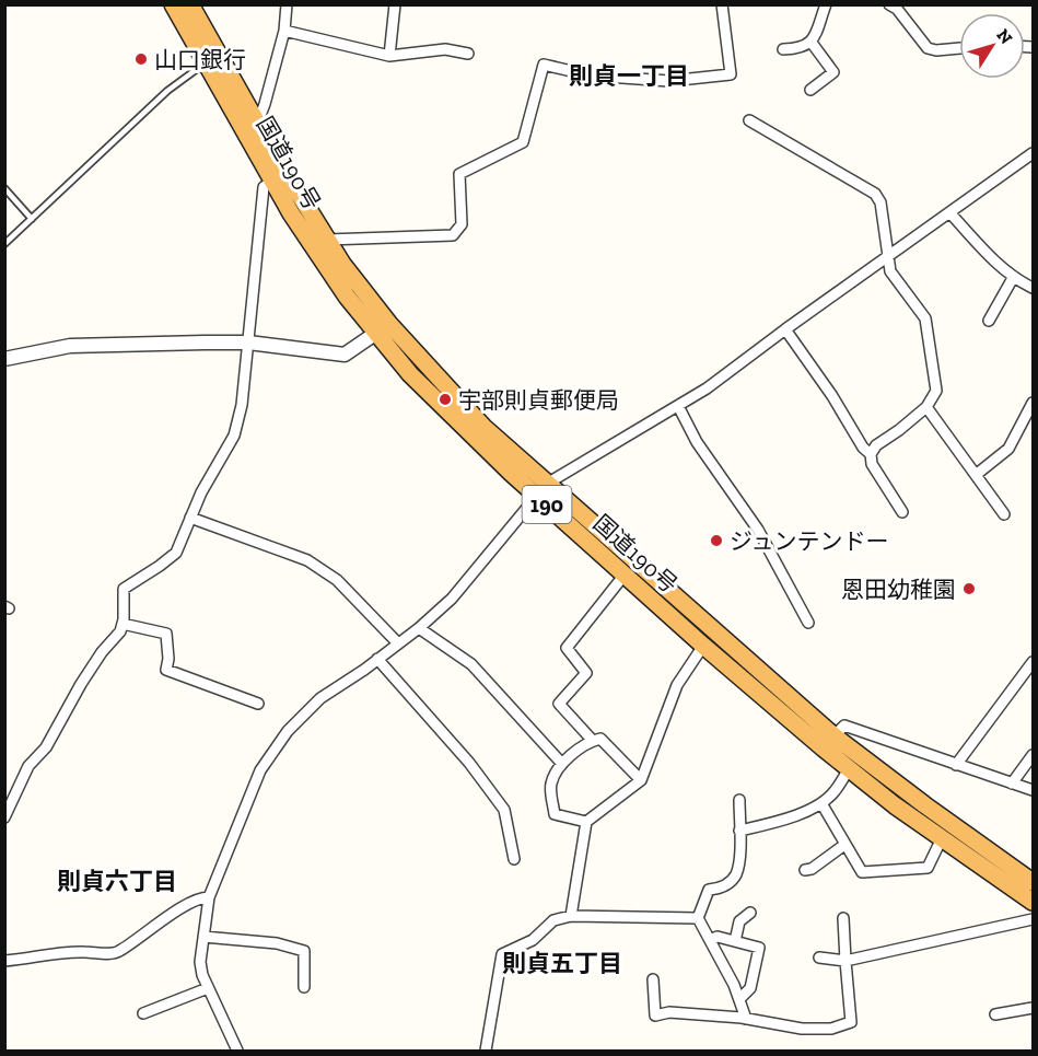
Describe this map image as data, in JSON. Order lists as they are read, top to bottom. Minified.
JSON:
{"streets":{"highway":["国道190号","190"]},"districts":["則貞一丁目","則貞六丁目","則貞五丁目"],"places":["山口銀行","宇部則貞郵便局","ジュンテンドー","恩田幼稚園"],"north":"top right"}
